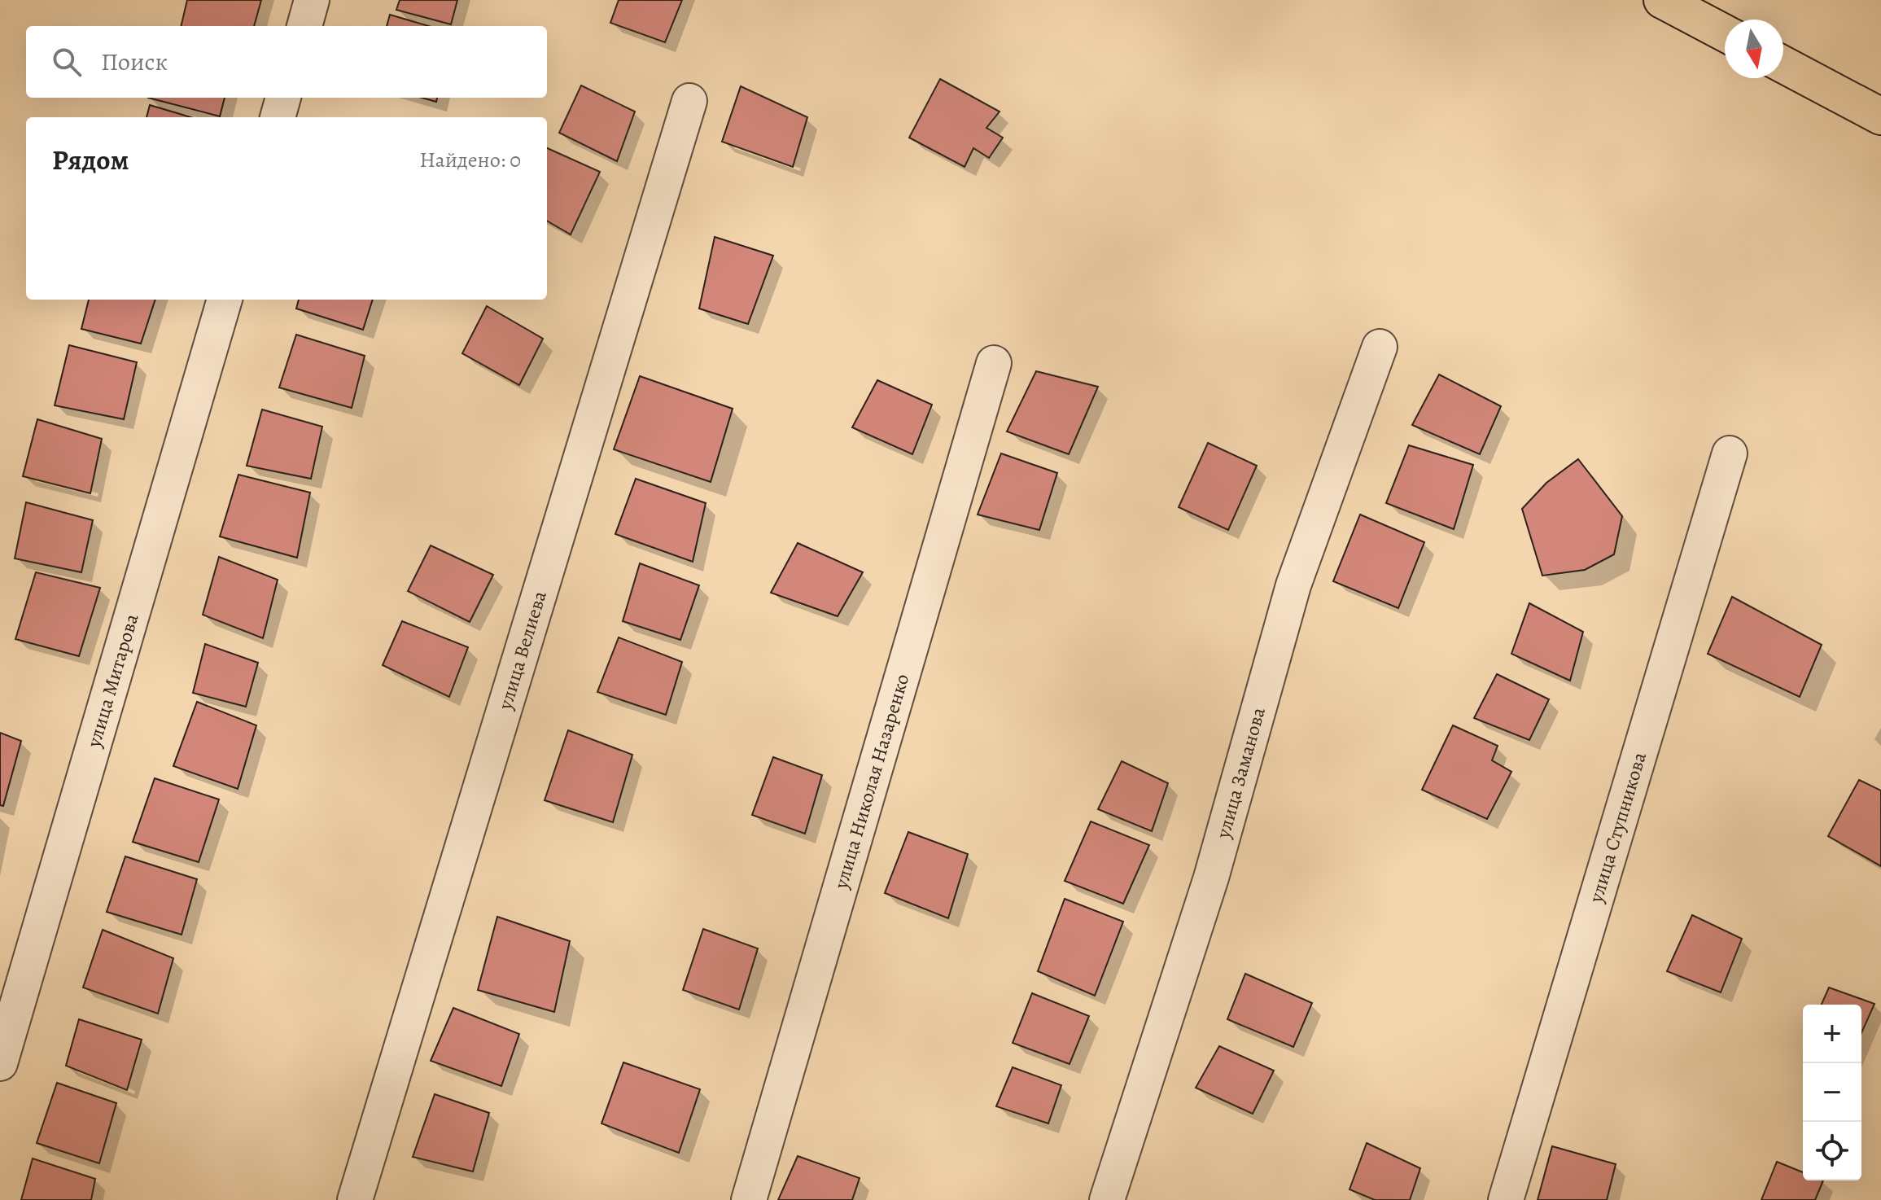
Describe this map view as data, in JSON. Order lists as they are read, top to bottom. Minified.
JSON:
{"streets":{"street":["улица Велиева","улица Митарова","улица Заманова","улица Николая Назаренко","улица Ступникова"]},"north":"bottom","page":{"search":"Поиск","heading":["Рядом","Найдено: 0"],"map_buttons":["+","−"]}}
